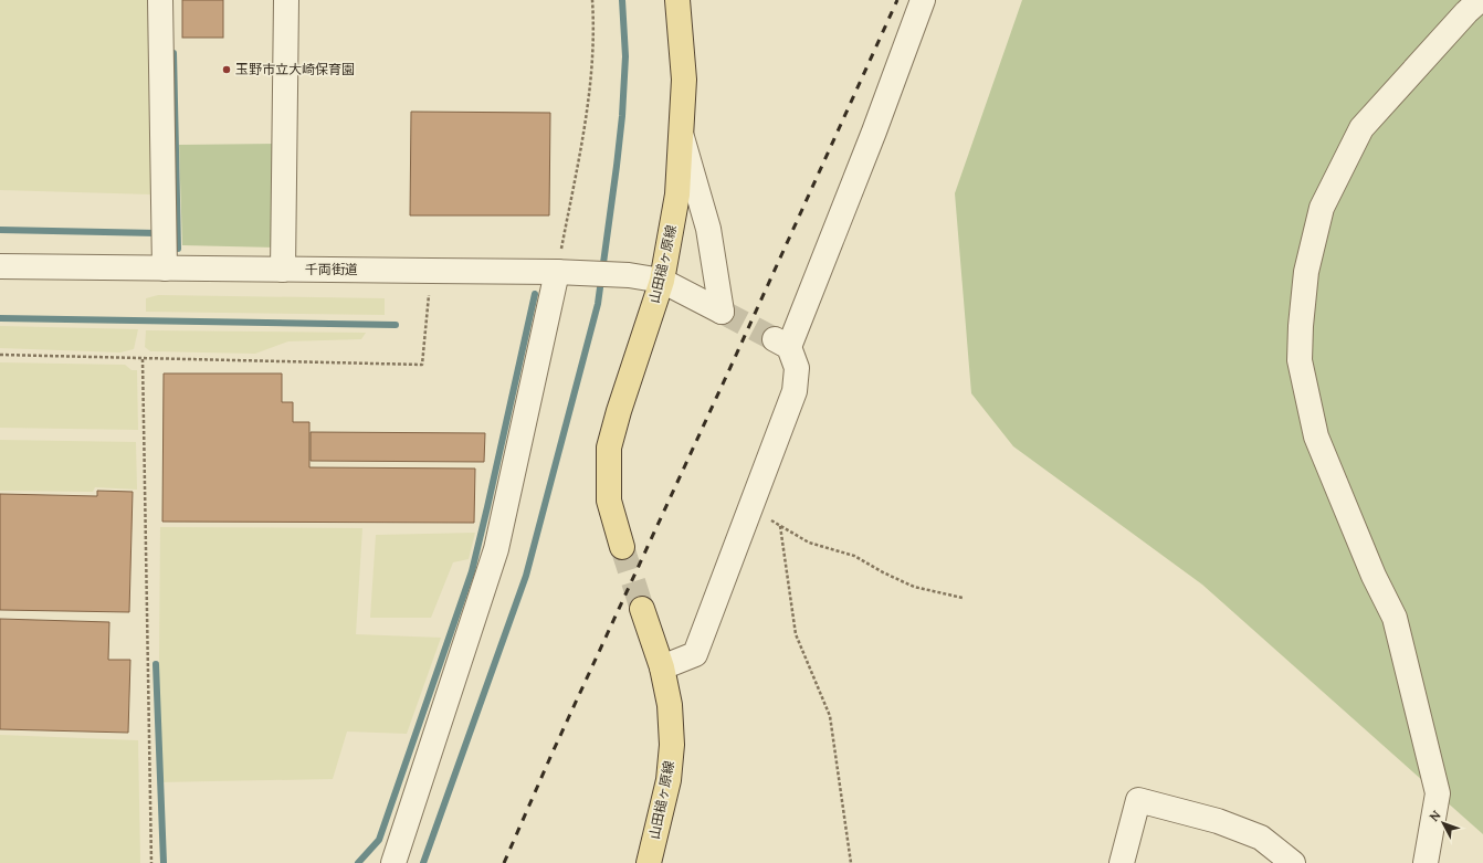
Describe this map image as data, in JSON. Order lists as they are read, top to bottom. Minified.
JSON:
{"streets":{"main road":["山田槌ヶ原線"],"street":["千両街道"]},"crossings":[["山田槌ヶ原線","千両街道"]],"places":["玉野市立大崎保育園"],"north":"top left"}
